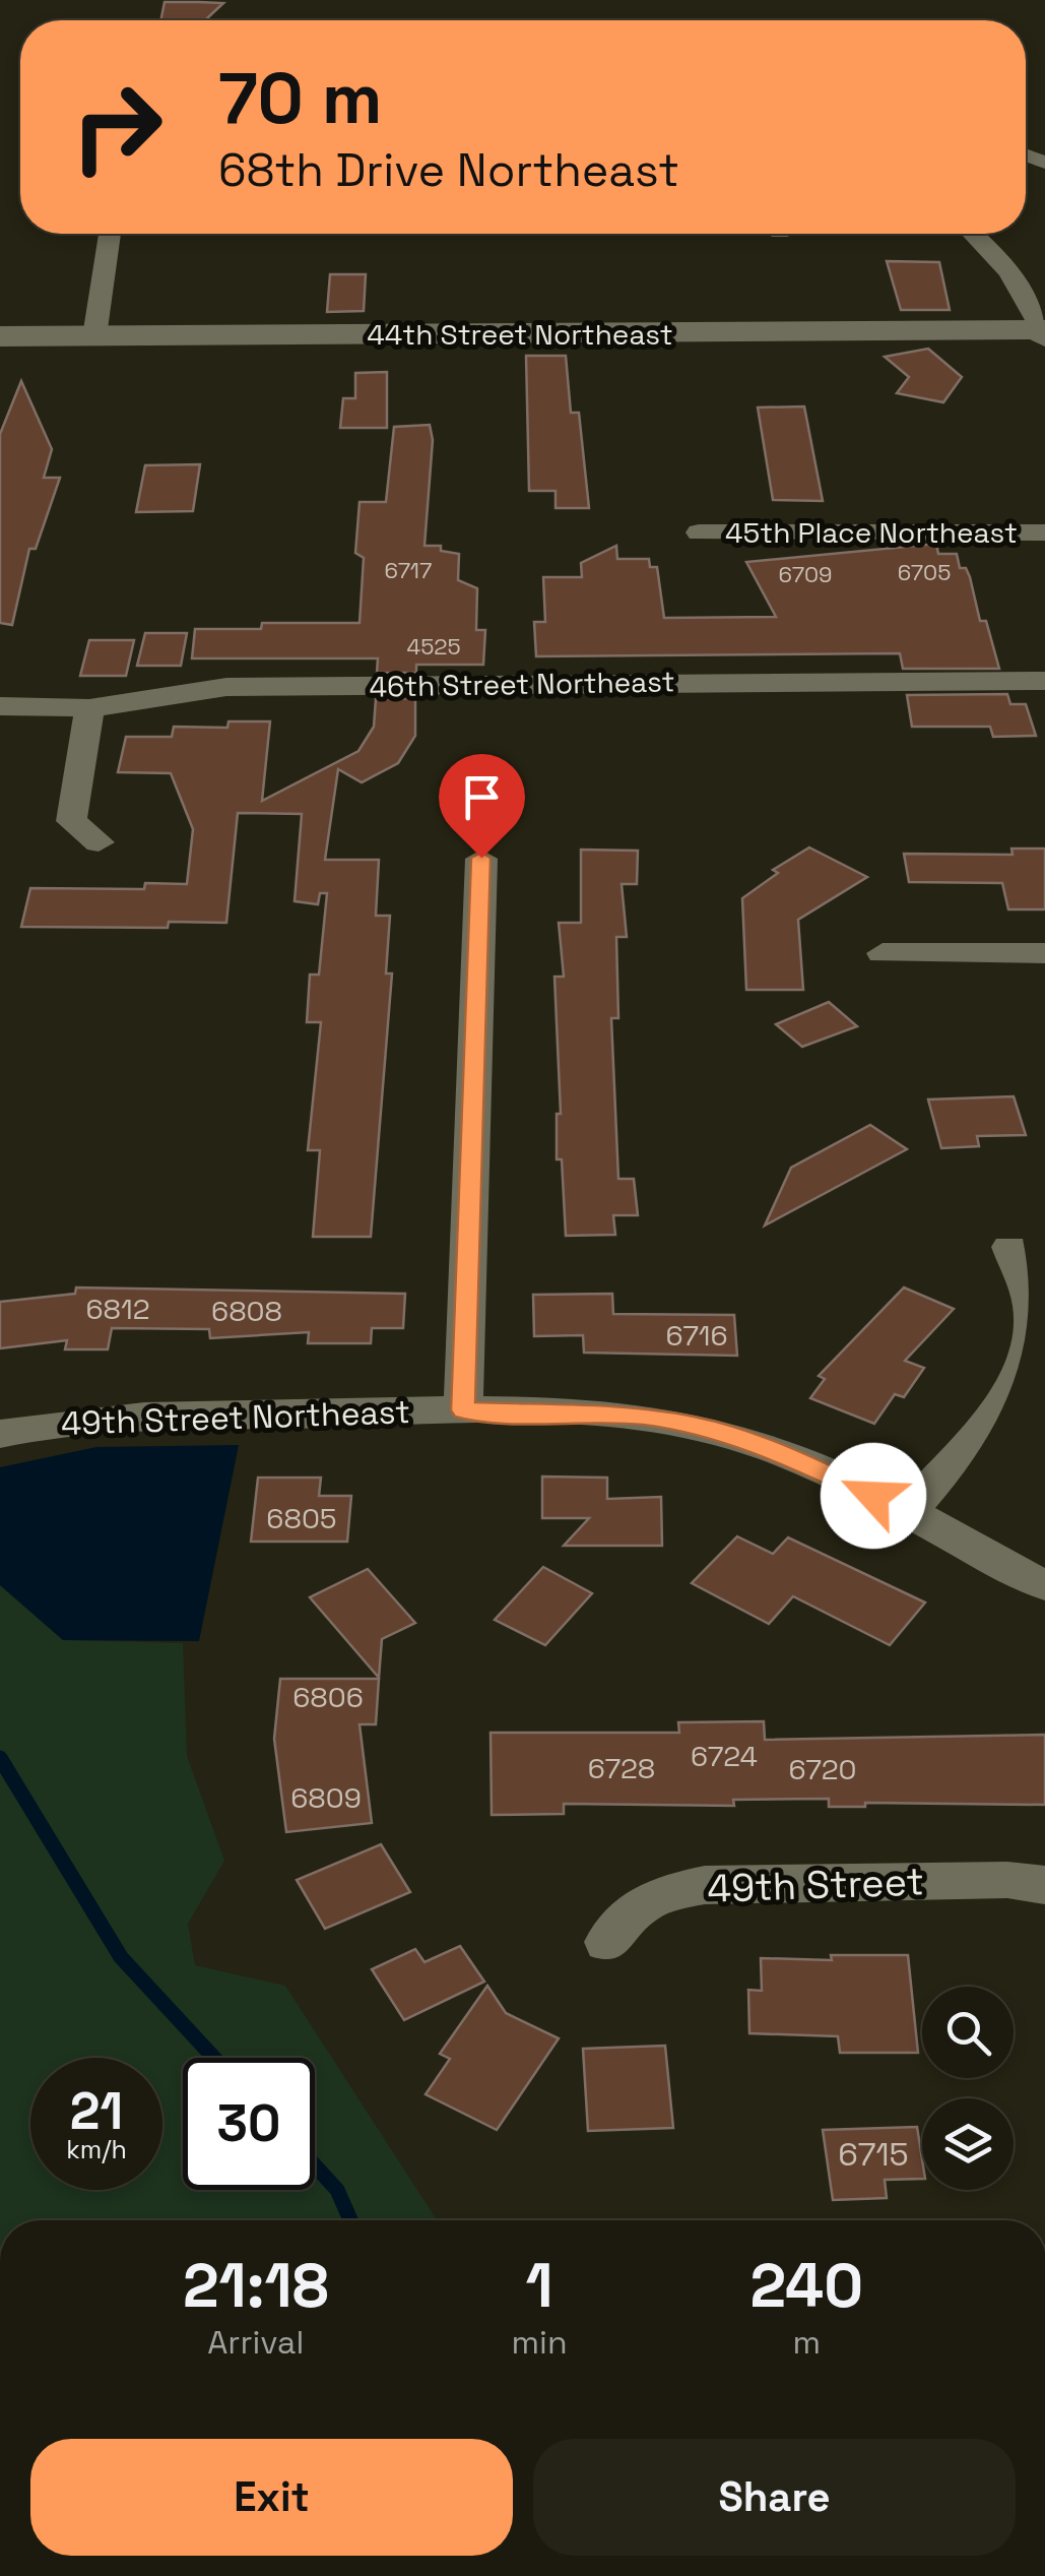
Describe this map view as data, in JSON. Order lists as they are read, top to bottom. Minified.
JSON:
{"streets":{"street":["44th Street Northeast","45th Place Northeast","46th Street Northeast","49th Street Northeast","49th Street"]},"house_numbers":["6717","6705","6709","4525","6812","6808","6716","6805","6806","6724","6728","6720","6809","6715"],"page":{"turn":["70 m","68th Drive Northeast"],"speed":"21 km/h","limit":"30","eta":["21:18","Arrival","1","min","240","m"],"buttons":["Exit","Share"]}}
